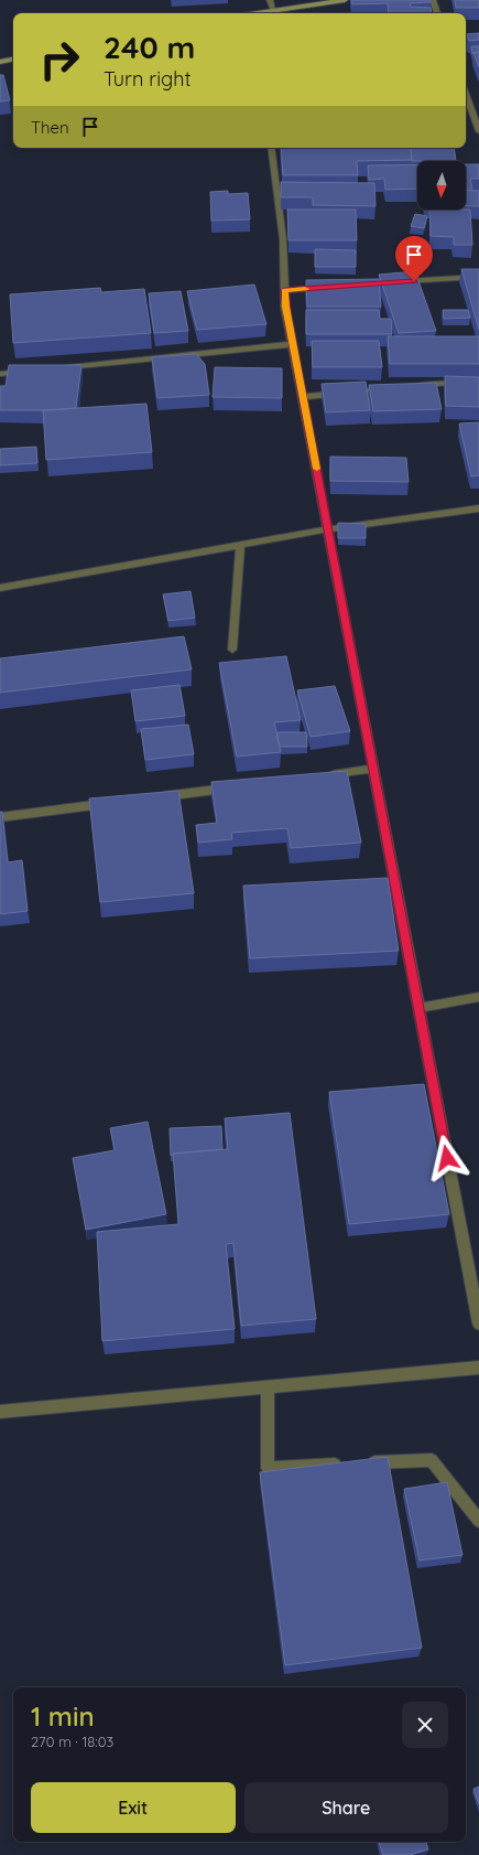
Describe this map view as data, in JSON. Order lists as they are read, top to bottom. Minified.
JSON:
{"north":"bottom","page":{"turn":["240 m","Turn right"],"then":"Then","heading":["1 min","270 m · 18:03"],"buttons":["Exit","Share"]}}
